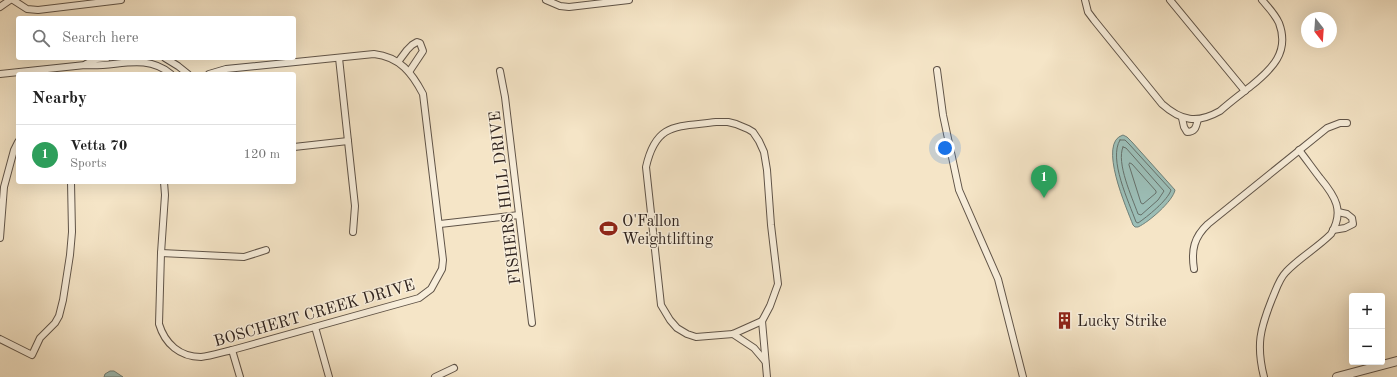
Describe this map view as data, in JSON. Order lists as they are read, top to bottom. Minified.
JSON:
{"streets":{"street":["FISHERS HILL DRIVE","BOSCHERT CREEK DRIVE"]},"places":{"sports":["O'Fallon Weightlifting"],"building":["Lucky Strike"]},"north":"bottom","page":{"search":"Search here","heading":"Nearby","list":[{"mark":"1","name":"Vetta 70","note":"Sports","value":"120 m"}],"pins":"1","map_buttons":["+","−"]}}
